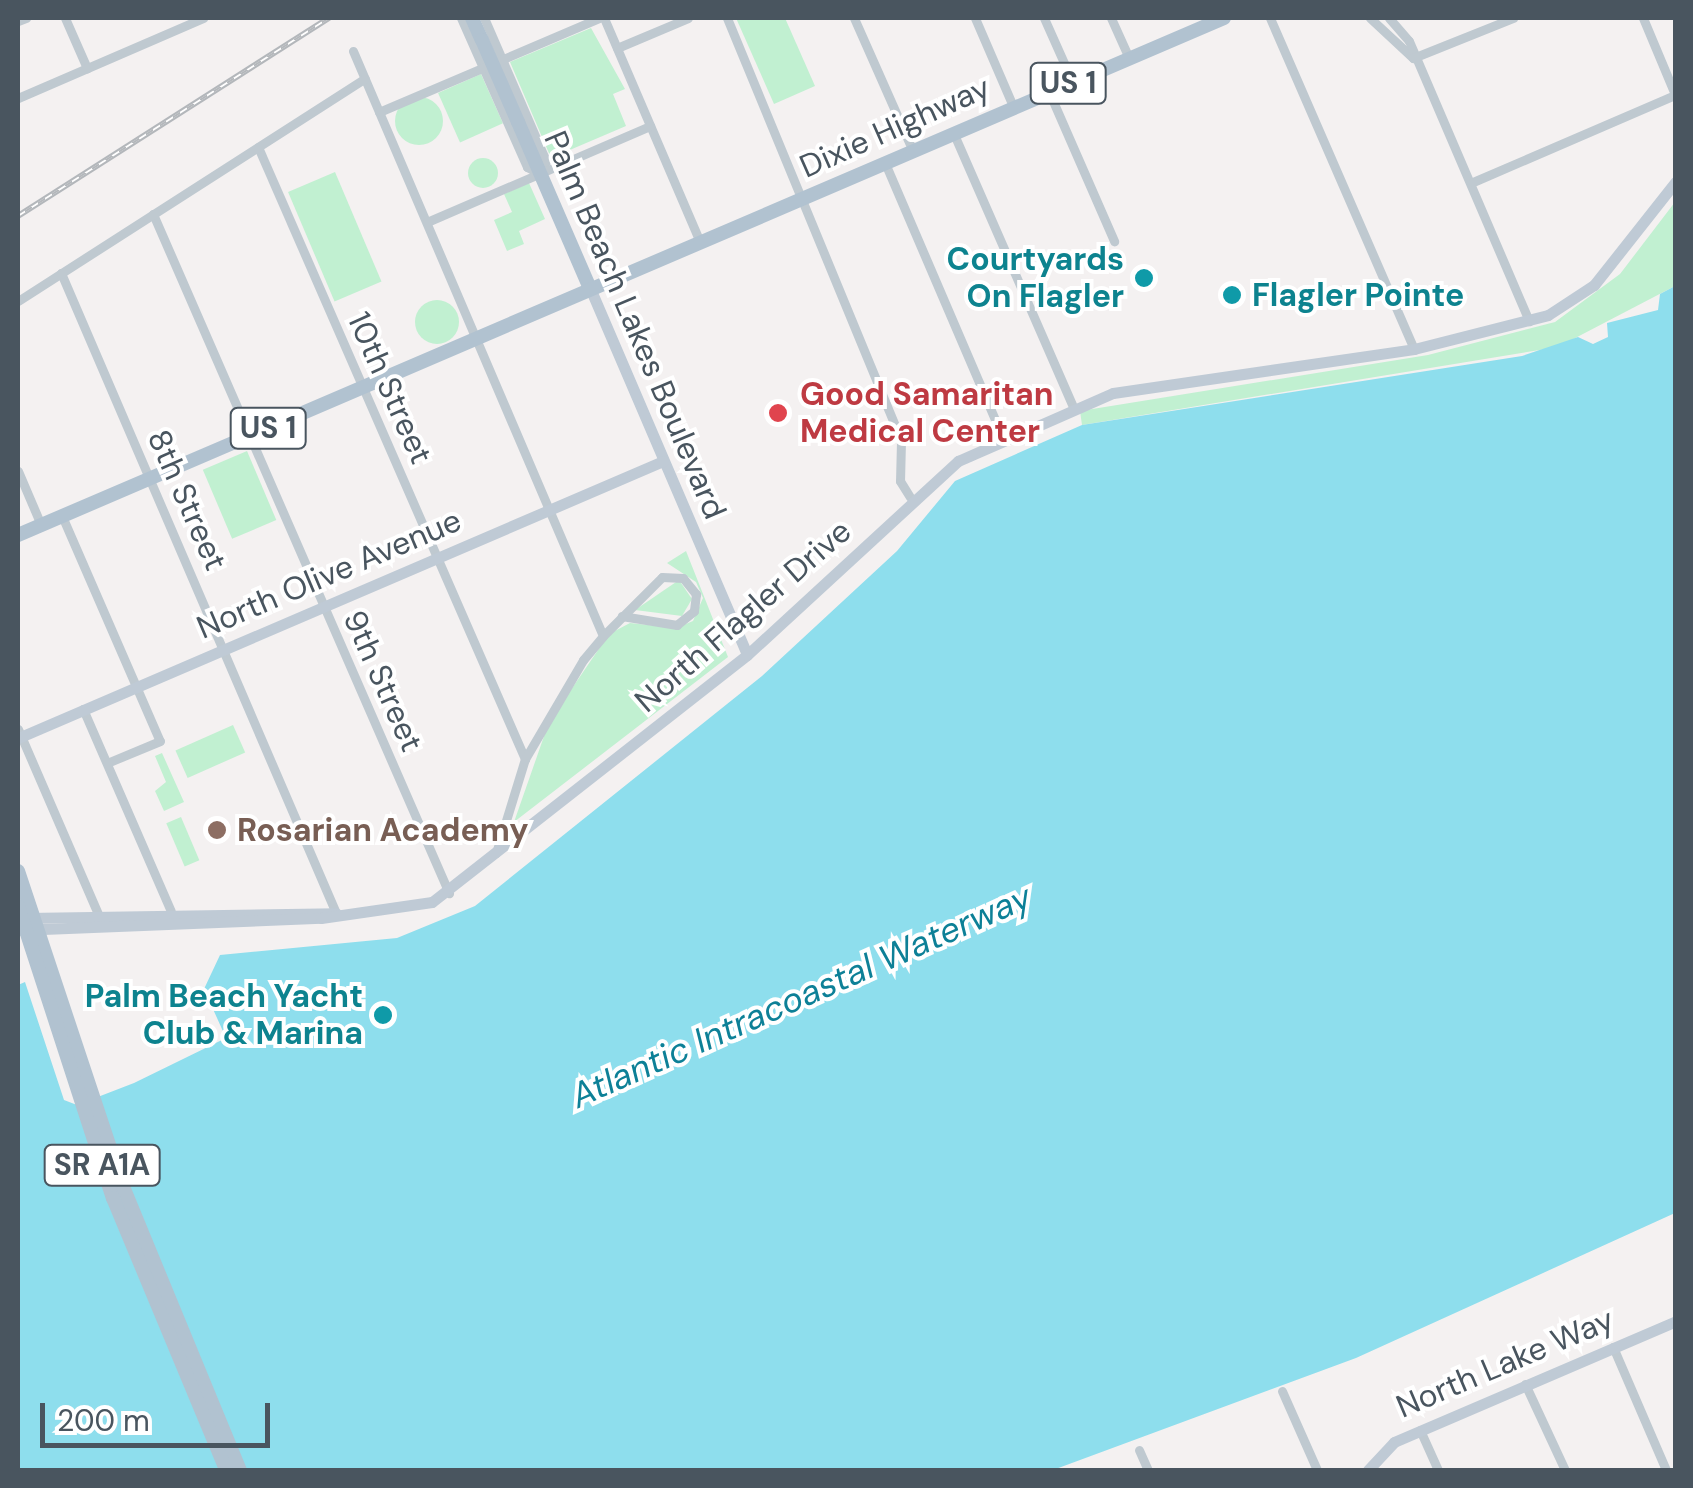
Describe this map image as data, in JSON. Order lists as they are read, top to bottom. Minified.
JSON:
{"streets":{"main road":["US 1","Dixie Highway","Palm Beach Lakes Boulevard","SR A1A"],"street":["10th Street","8th Street","North Olive Avenue","North Flagler Drive","9th Street","North Lake Way"]},"crossings":[["US 1","Dixie Highway"],["US 1","Palm Beach Lakes Boulevard"],["US 1","10th Street"],["US 1","8th Street"],["US 1","9th Street"],["Dixie Highway","Palm Beach Lakes Boulevard"],["Palm Beach Lakes Boulevard","North Olive Avenue"],["Palm Beach Lakes Boulevard","North Flagler Drive"],["10th Street","North Olive Avenue"],["10th Street","North Flagler Drive"],["8th Street","North Olive Avenue"],["8th Street","North Flagler Drive"],["North Olive Avenue","9th Street"],["North Flagler Drive","9th Street"],["North Flagler Drive","SR A1A"]],"water":["Atlantic Intracoastal Waterway"],"places":["Courtyards On Flagler","Flagler Pointe","Good Samaritan Medical Center","Rosarian Academy","Palm Beach Yacht Club & Marina"],"scale_bar":"200 m"}
